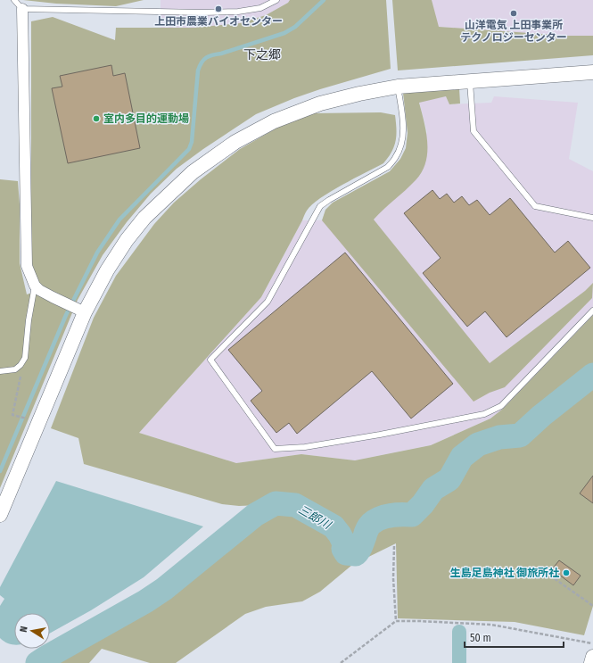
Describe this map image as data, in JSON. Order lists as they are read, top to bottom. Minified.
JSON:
{"districts":["下之郷"],"water":["三郎川"],"places":["上田市農業バイオセンター","山洋電気 上田事業所 テクノロジーセンター","室内多目的運動場","生島足島神社 御旅所社"],"scale_bar":"50 m","north":"left"}
